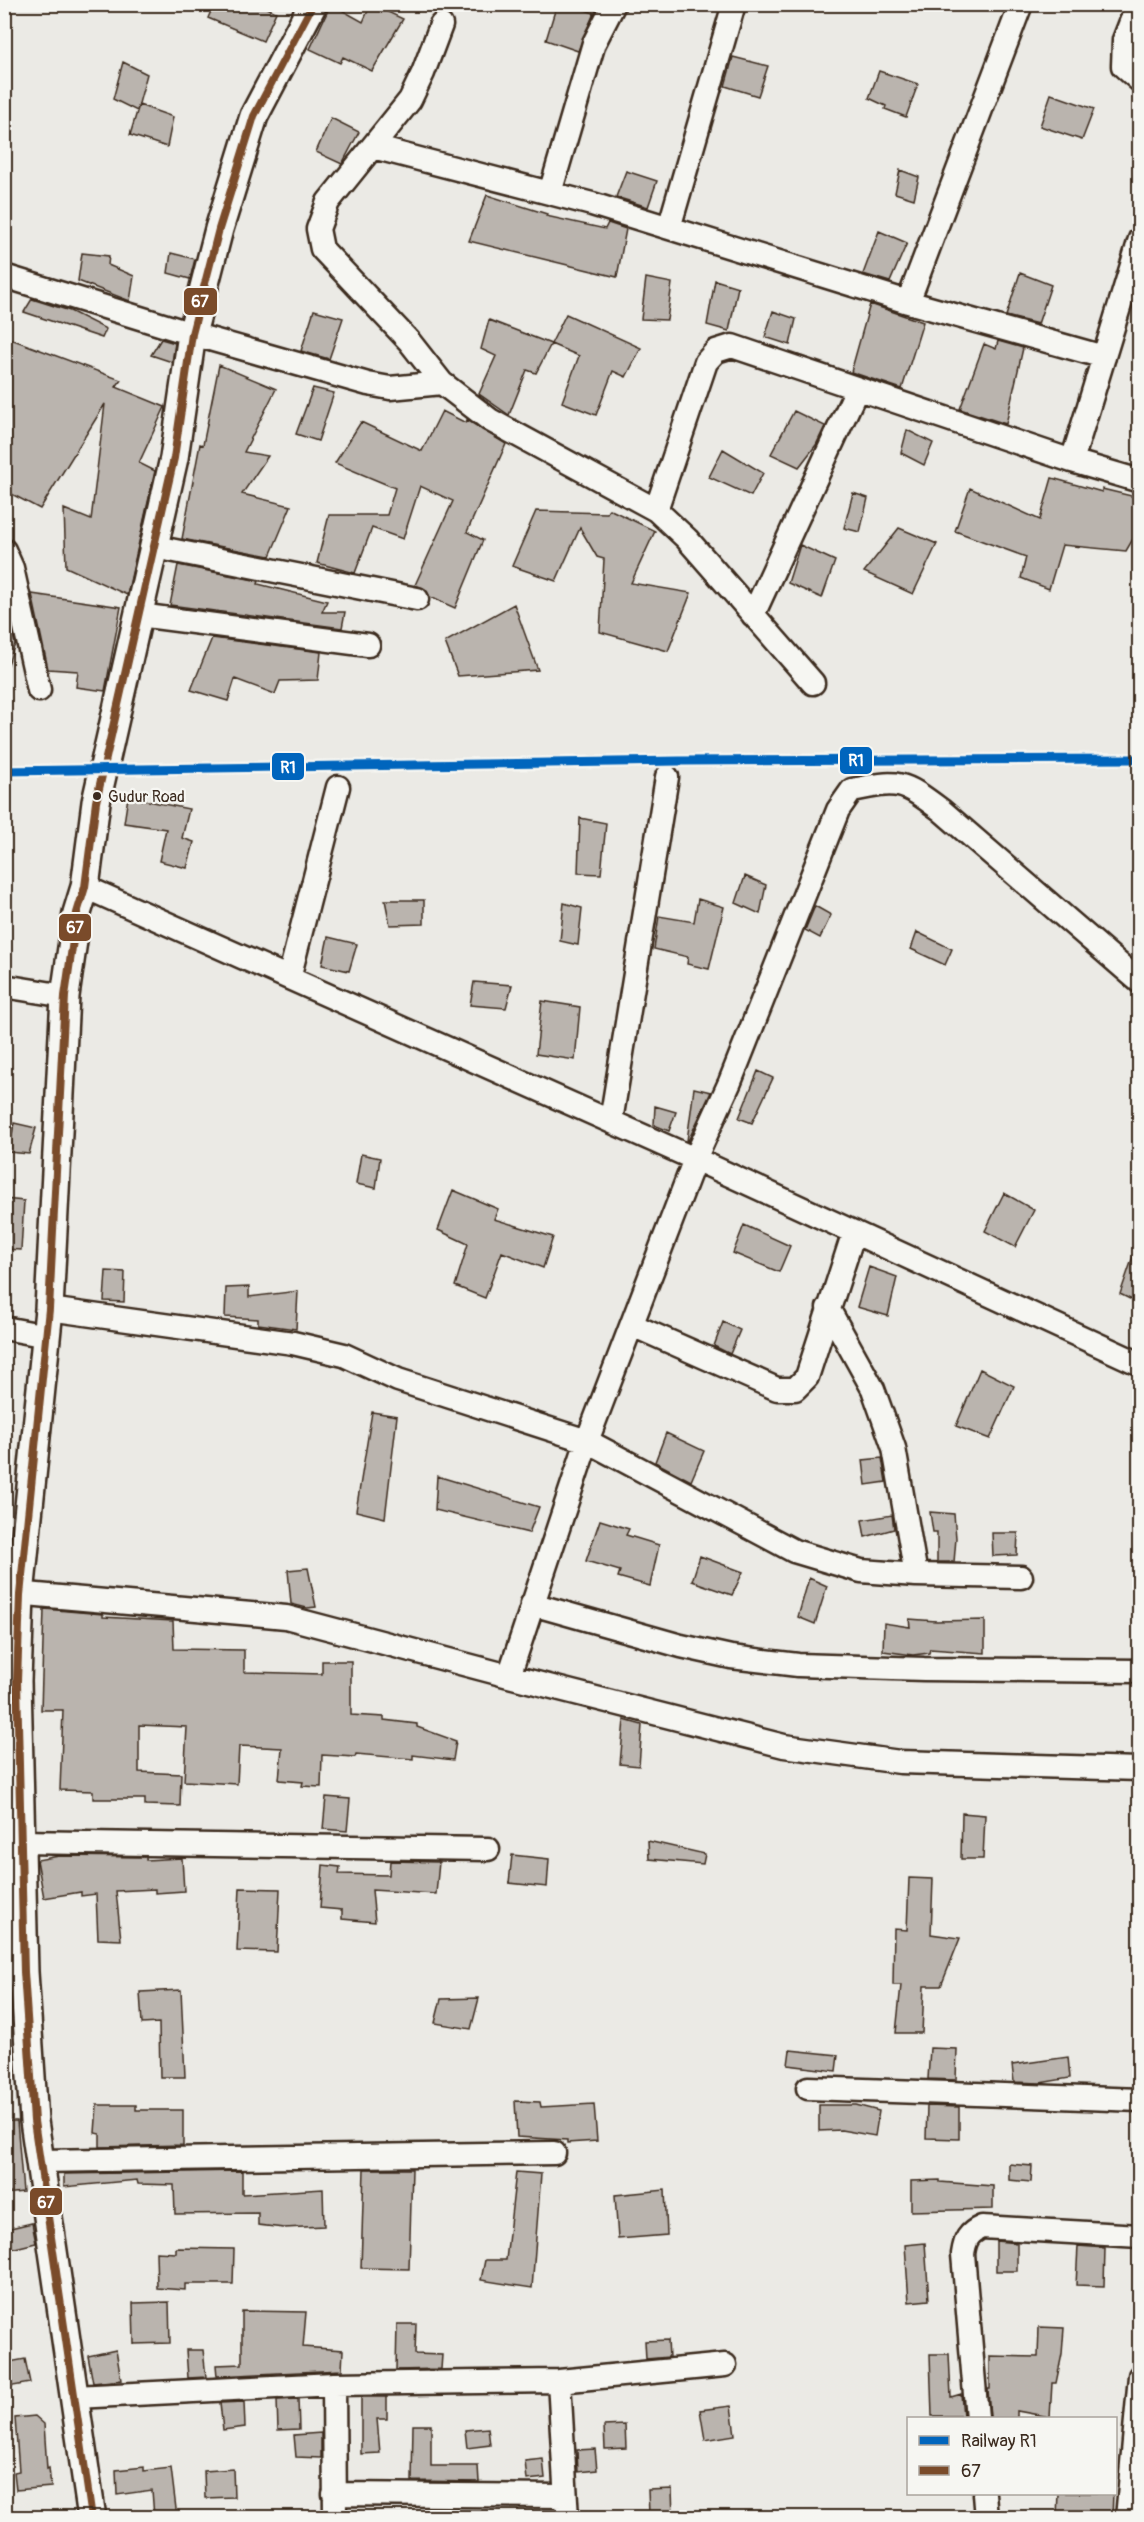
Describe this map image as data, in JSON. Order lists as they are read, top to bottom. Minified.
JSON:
{"places":["Gudur Road"],"lines":["transit line 67","rail line R1"],"legend":["Railway R1","67"]}
